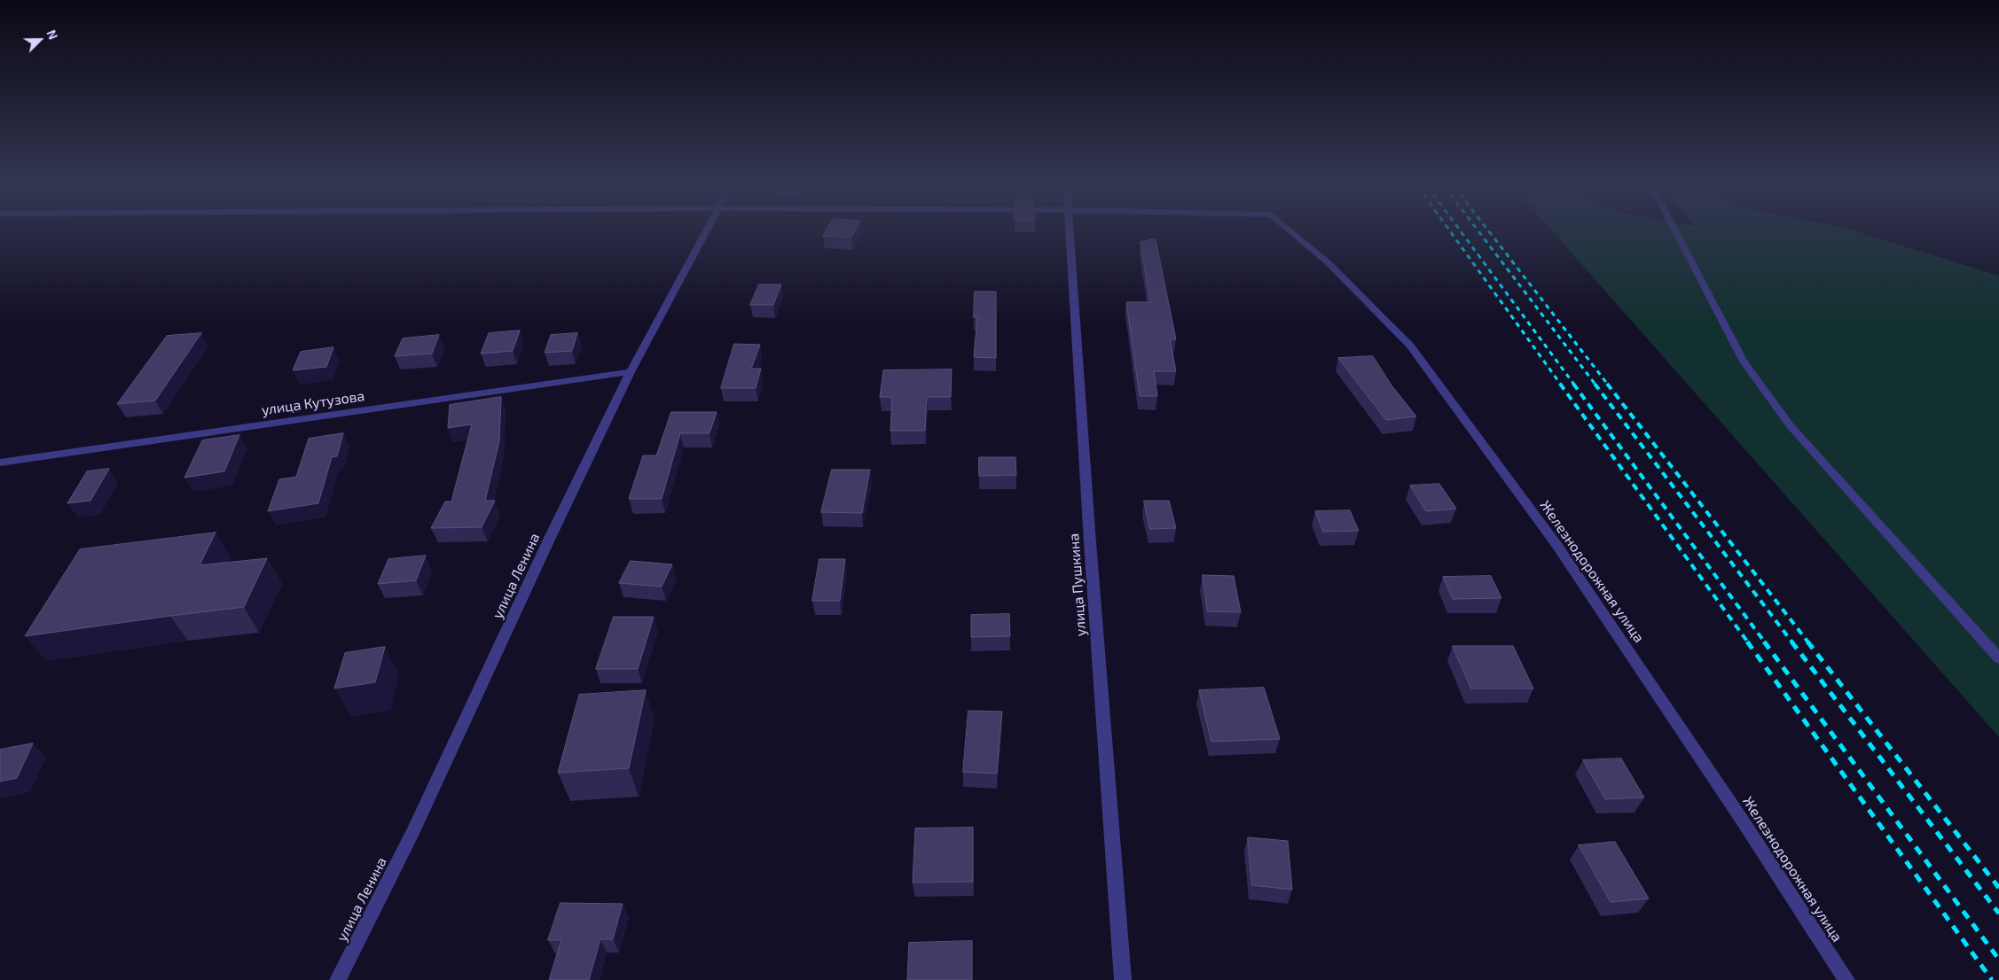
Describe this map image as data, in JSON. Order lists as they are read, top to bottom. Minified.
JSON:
{"streets":{"street":["улица Кутузова","Железнодорожная улица","улица Ленина","улица Пушкина"]},"crossings":[["улица Кутузова","улица Ленина"]],"north":"top right"}
